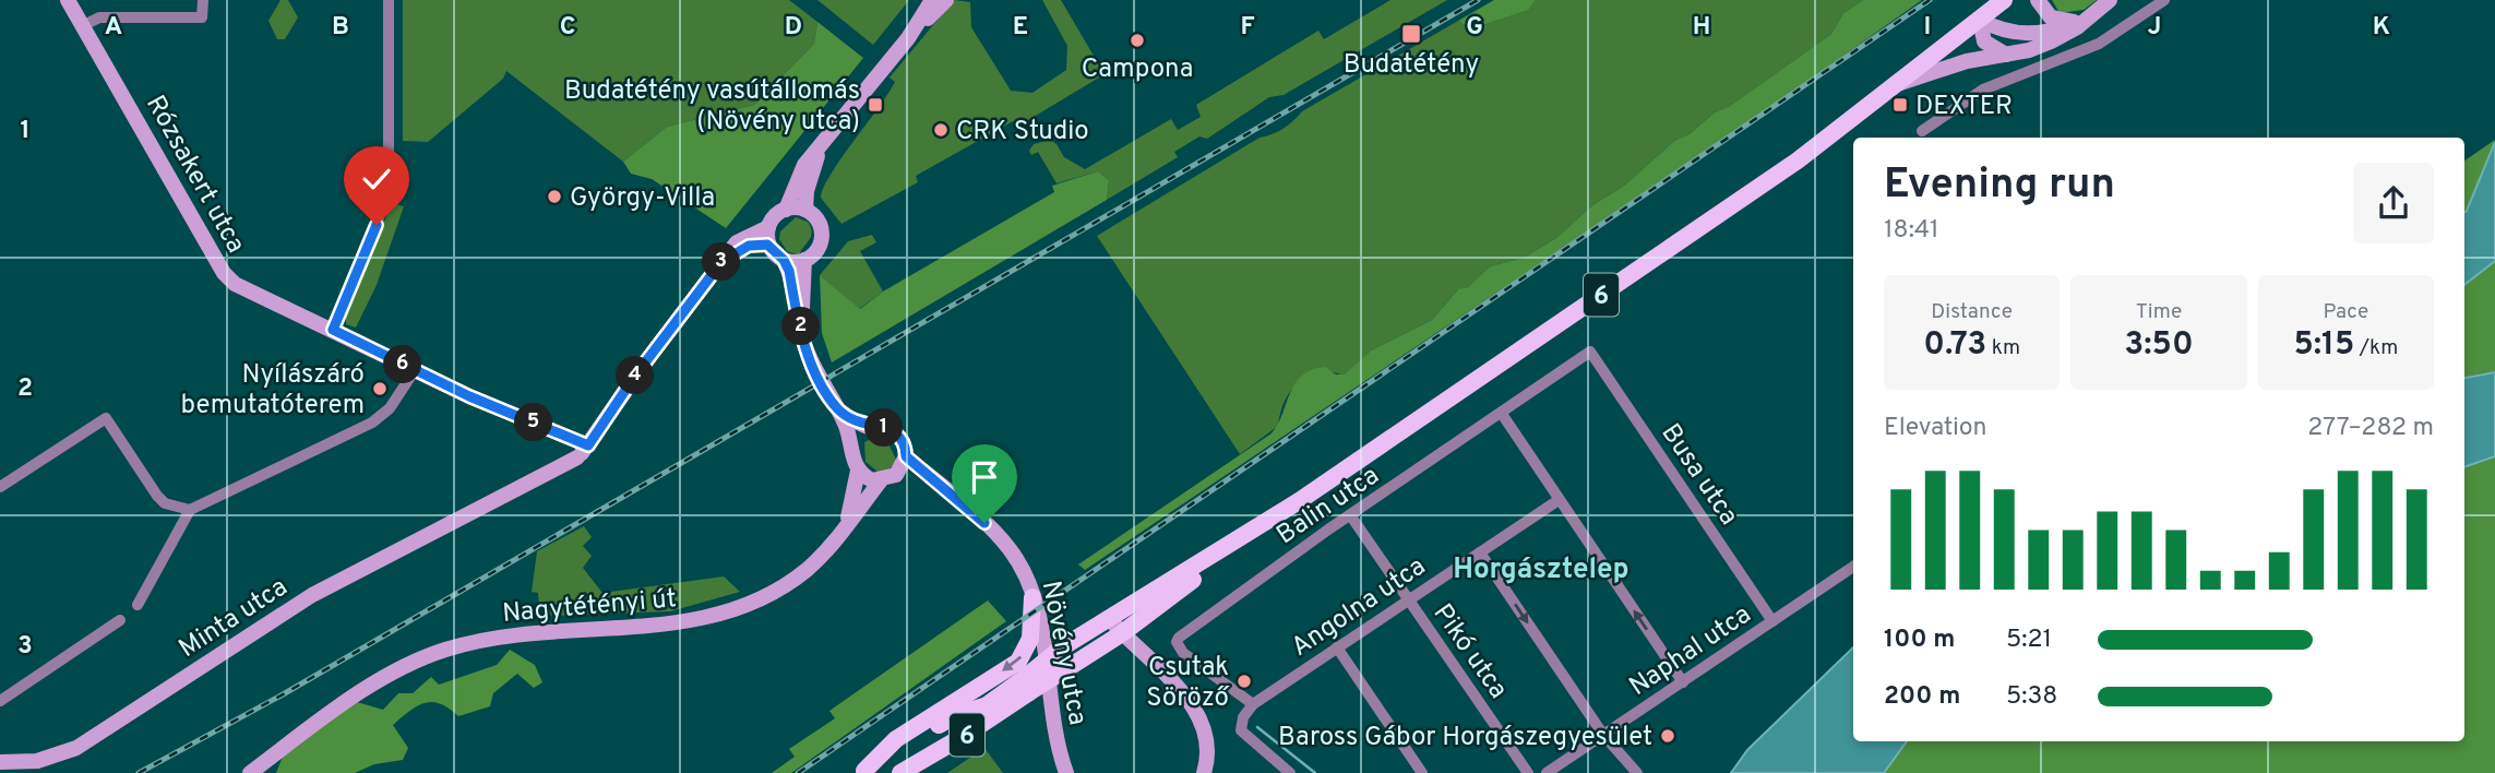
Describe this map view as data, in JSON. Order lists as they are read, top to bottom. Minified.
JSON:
{"streets":{"main road":["Rózsakert utca","6","Nagytétényi út","Minta utca","Növény utca"],"street":["Busa utca","Balin utca","Angolna utca","Naphal utca","Pikó utca"]},"crossings":[["Rózsakert utca","Minta utca"],["6","Növény utca"],["Busa utca","Balin utca"],["Busa utca","Naphal utca"],["Balin utca","Angolna utca"],["Balin utca","Pikó utca"],["Nagytétényi út","Növény utca"],["Angolna utca","Pikó utca"]],"districts":["Horgásztelep"],"places":{"transit":["Budatétény","Budatétény vasútállomás (Növény utca)","DEXTER"],"other":["Campona","CRK Studio","György-Villa","Nyílászáró bemutatóterem","Csutak Söröző","Baross Gábor Horgászegyesület"]},"page":{"heading":["Evening run","18:41"],"pins":["3","2","6","4","5","1"],"stats":[["Distance","0.73 km"],["Time","3:50"],["Pace","5:15 /km"]],"chart":["Elevation","277–282 m"],"list":[{"name":"100 m","note":"5:21"},{"name":"200 m","note":"5:38"}]},"grid":{"columns":["A","B","C","D","E","F","G","H","I","J","K"],"rows":["1","2","3"]}}
